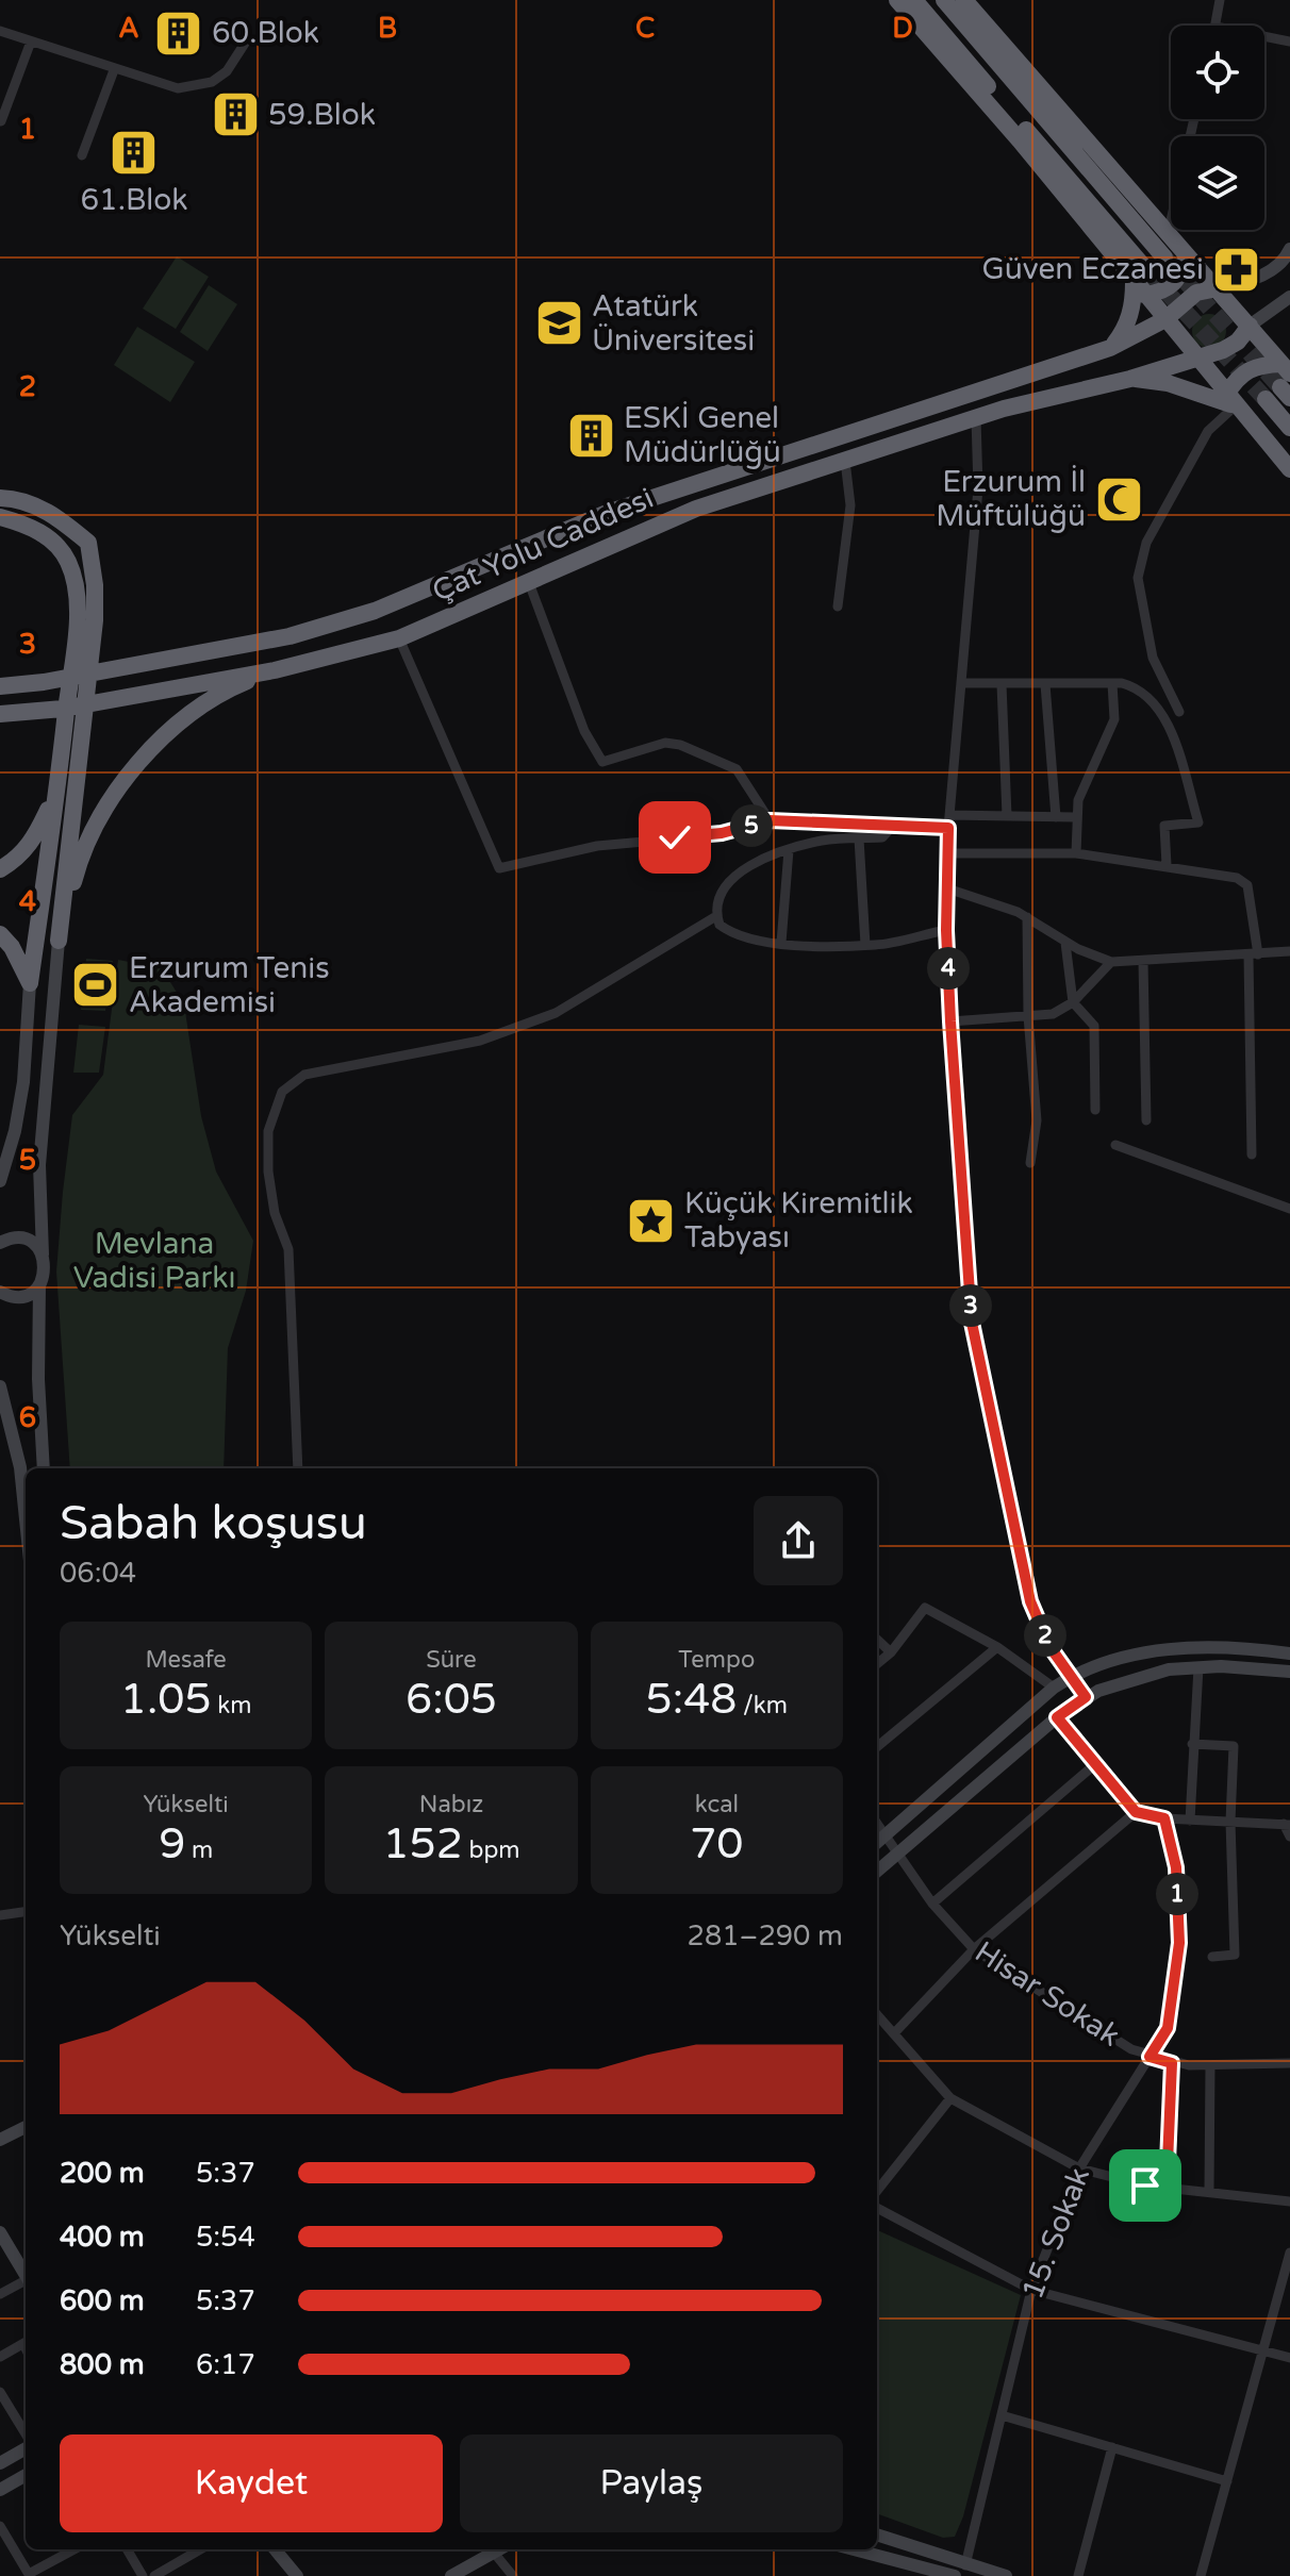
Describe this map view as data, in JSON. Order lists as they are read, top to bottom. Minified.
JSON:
{"streets":{"highway":["Çat Yolu Caddesi"],"street":["Hisar Sokak","15. Sokak"]},"crossings":[["Hisar Sokak","15. Sokak"]],"parks":["Mevlana Vadisi Parkı"],"places":{"building":["60.Blok","59.Blok","61.Blok","ESKİ Genel Müdürlüğü"],"pharmacy":["Güven Eczanesi"],"school or university":["Atatürk Üniversitesi"],"mosque":["Erzurum İl Müftülüğü"],"sports":["Erzurum Tenis Akademisi"],"place":["Küçük Kiremitlik Tabyası"]},"page":{"pins":["5","4","3","2","1"],"heading":["Sabah koşusu","06:04"],"stats":[["Mesafe","1.05 km"],["Süre","6:05"],["Tempo","5:48 /km"],["Yükselti","9 m"],["Nabız","152 bpm"],["kcal","70"]],"chart":["Yükselti","281–290 m"],"list":[{"name":"200 m","note":"5:37"},{"name":"400 m","note":"5:54"},{"name":"600 m","note":"5:37"},{"name":"800 m","note":"6:17"}],"buttons":["Kaydet","Paylaş"]},"grid":{"columns":["A","B","C","D"],"rows":["1","2","3","4","5","6"]}}
